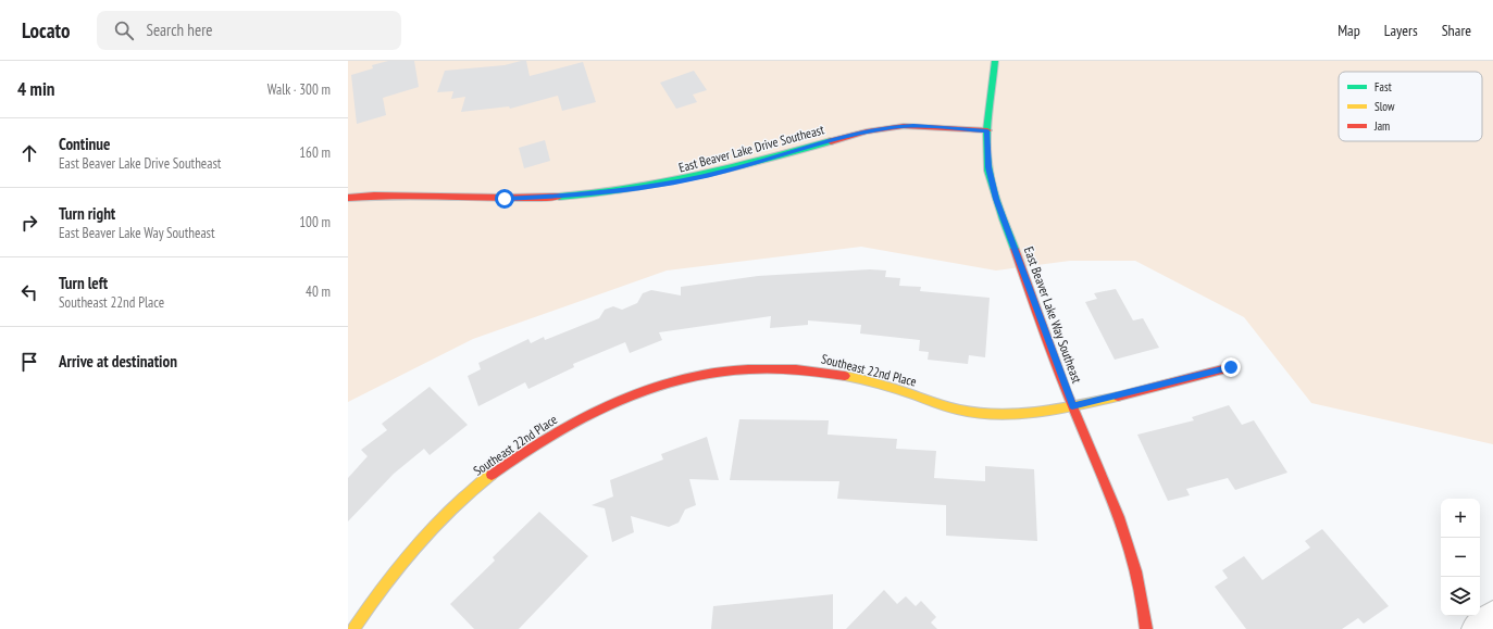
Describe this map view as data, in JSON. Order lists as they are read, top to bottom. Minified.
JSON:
{"streets":{"street":["East Beaver Lake Drive Southeast","East Beaver Lake Way Southeast","Southeast 22nd Place"]},"crossings":[["East Beaver Lake Drive Southeast","East Beaver Lake Way Southeast"],["East Beaver Lake Way Southeast","Southeast 22nd Place"]],"legend":["Fast","Slow","Jam"],"page":{"header":"Locato","search":"Search here","nav":["Map","Layers","Share"],"heading":["4 min","Walk · 300 m"],"list":[["Continue","East Beaver Lake Drive Southeast","160 m"],["Turn right","East Beaver Lake Way Southeast","100 m"],["Turn left","Southeast 22nd Place","40 m"],"Arrive at destination"],"map_buttons":["+","−"]}}
